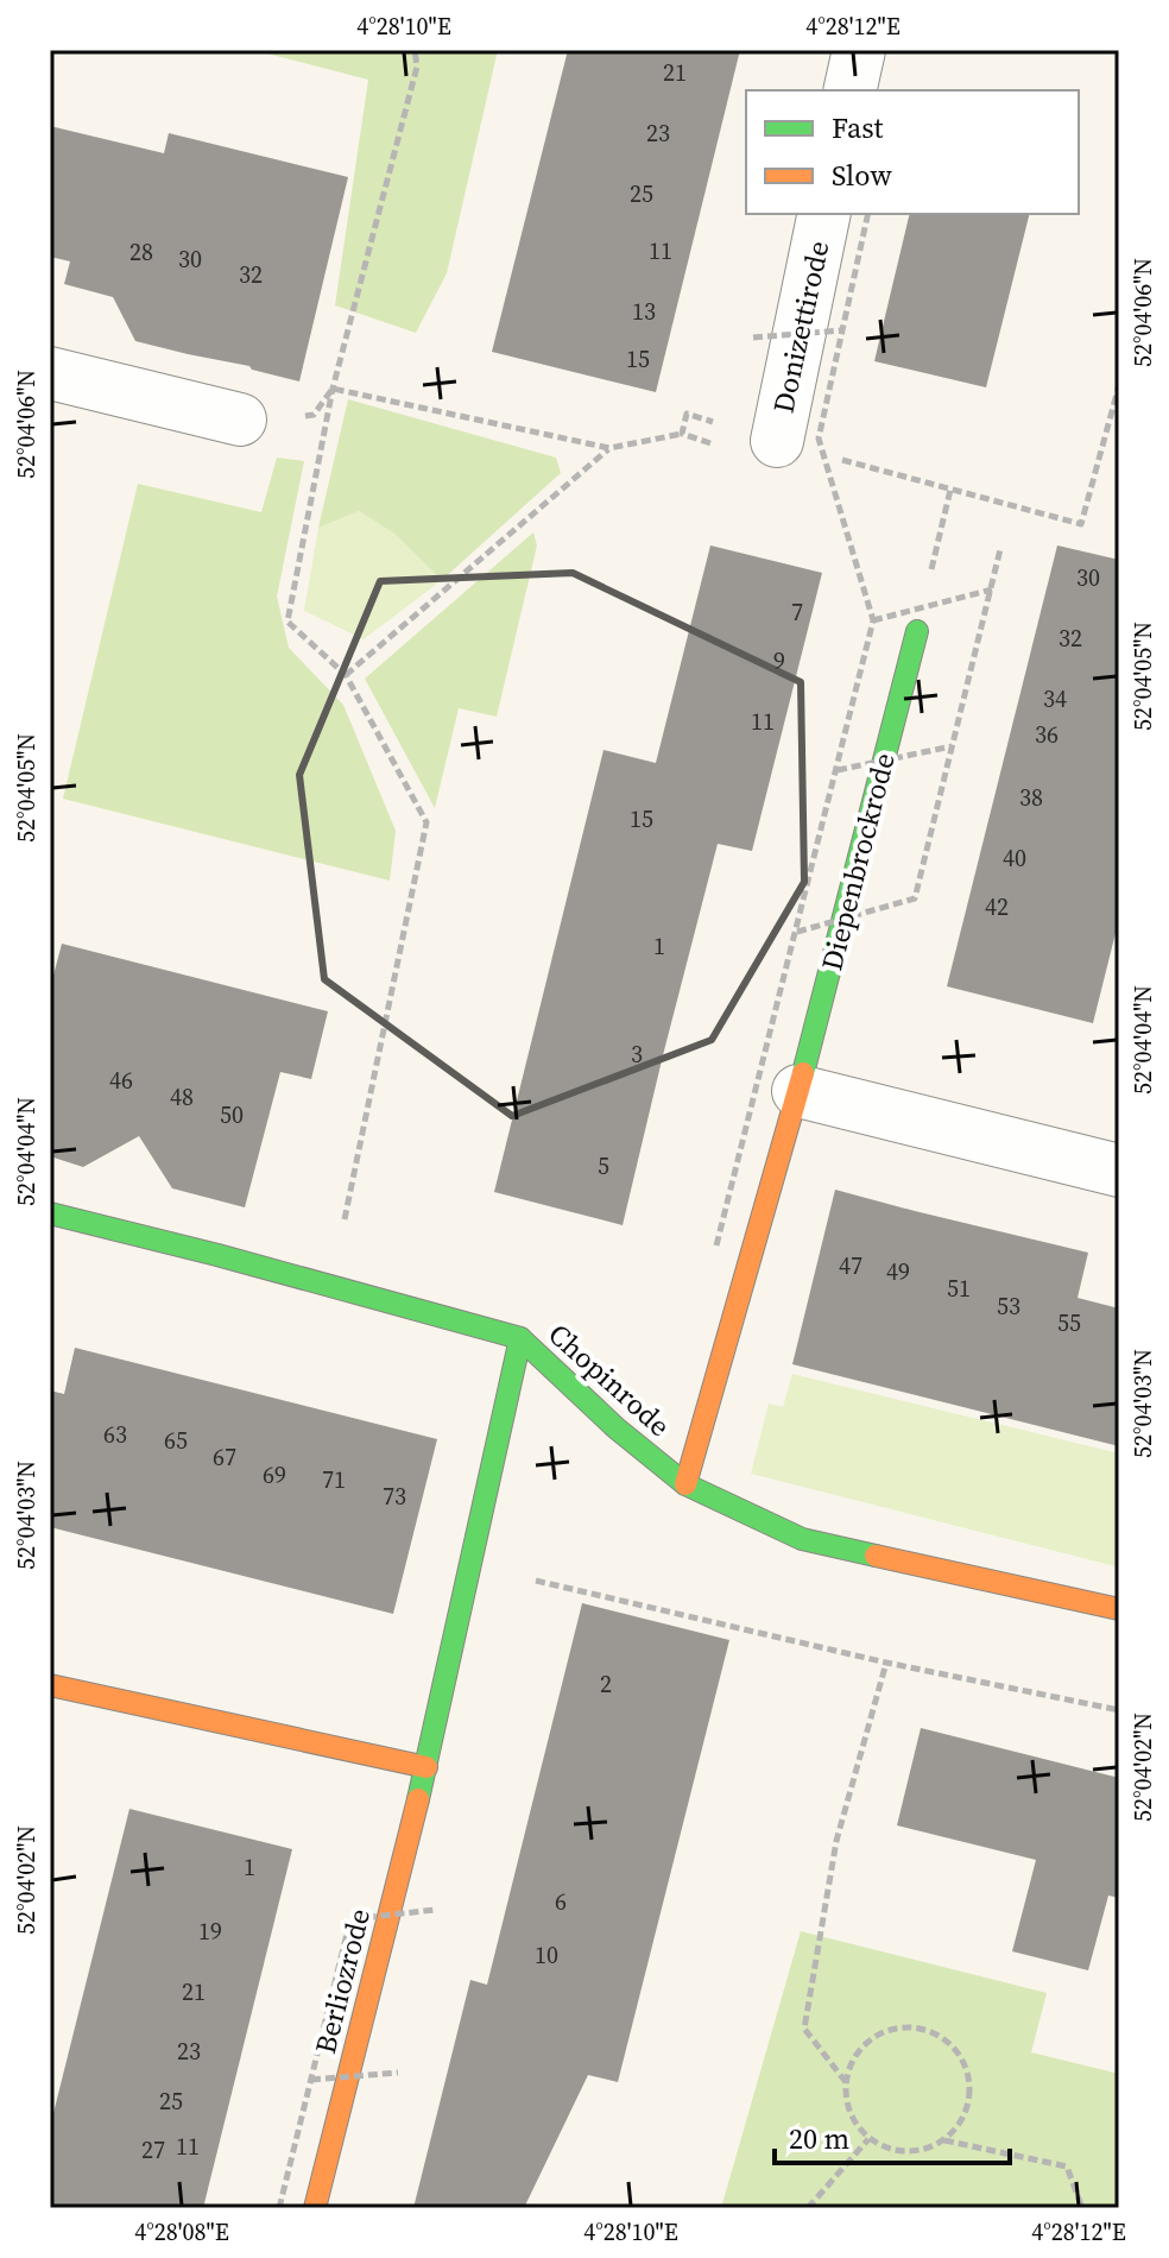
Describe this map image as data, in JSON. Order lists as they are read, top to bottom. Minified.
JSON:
{"streets":{"street":["Donizettirode","Diepenbrockrode","Chopinrode","Berliozrode"]},"crossings":[["Diepenbrockrode","Chopinrode"],["Chopinrode","Berliozrode"]],"house_numbers":["21","23","25","11","28","30","32","13","15","30","7","32","9","34","11","36","38","15","40","42","1","3","46","48","50","5","47","49","51","53","55","63","65","67","69","71","73","2","1","6","19","10","21","23","25","11","27"],"legend":["Fast","Slow"],"scale_bar":"20 m","coordinates":["4°28'10\"E","4°28'12\"E","52°04'06\"N","52°04'05\"N","52°04'04\"N","52°04'03\"N","52°04'02\"N","4°28'08\"E"]}
